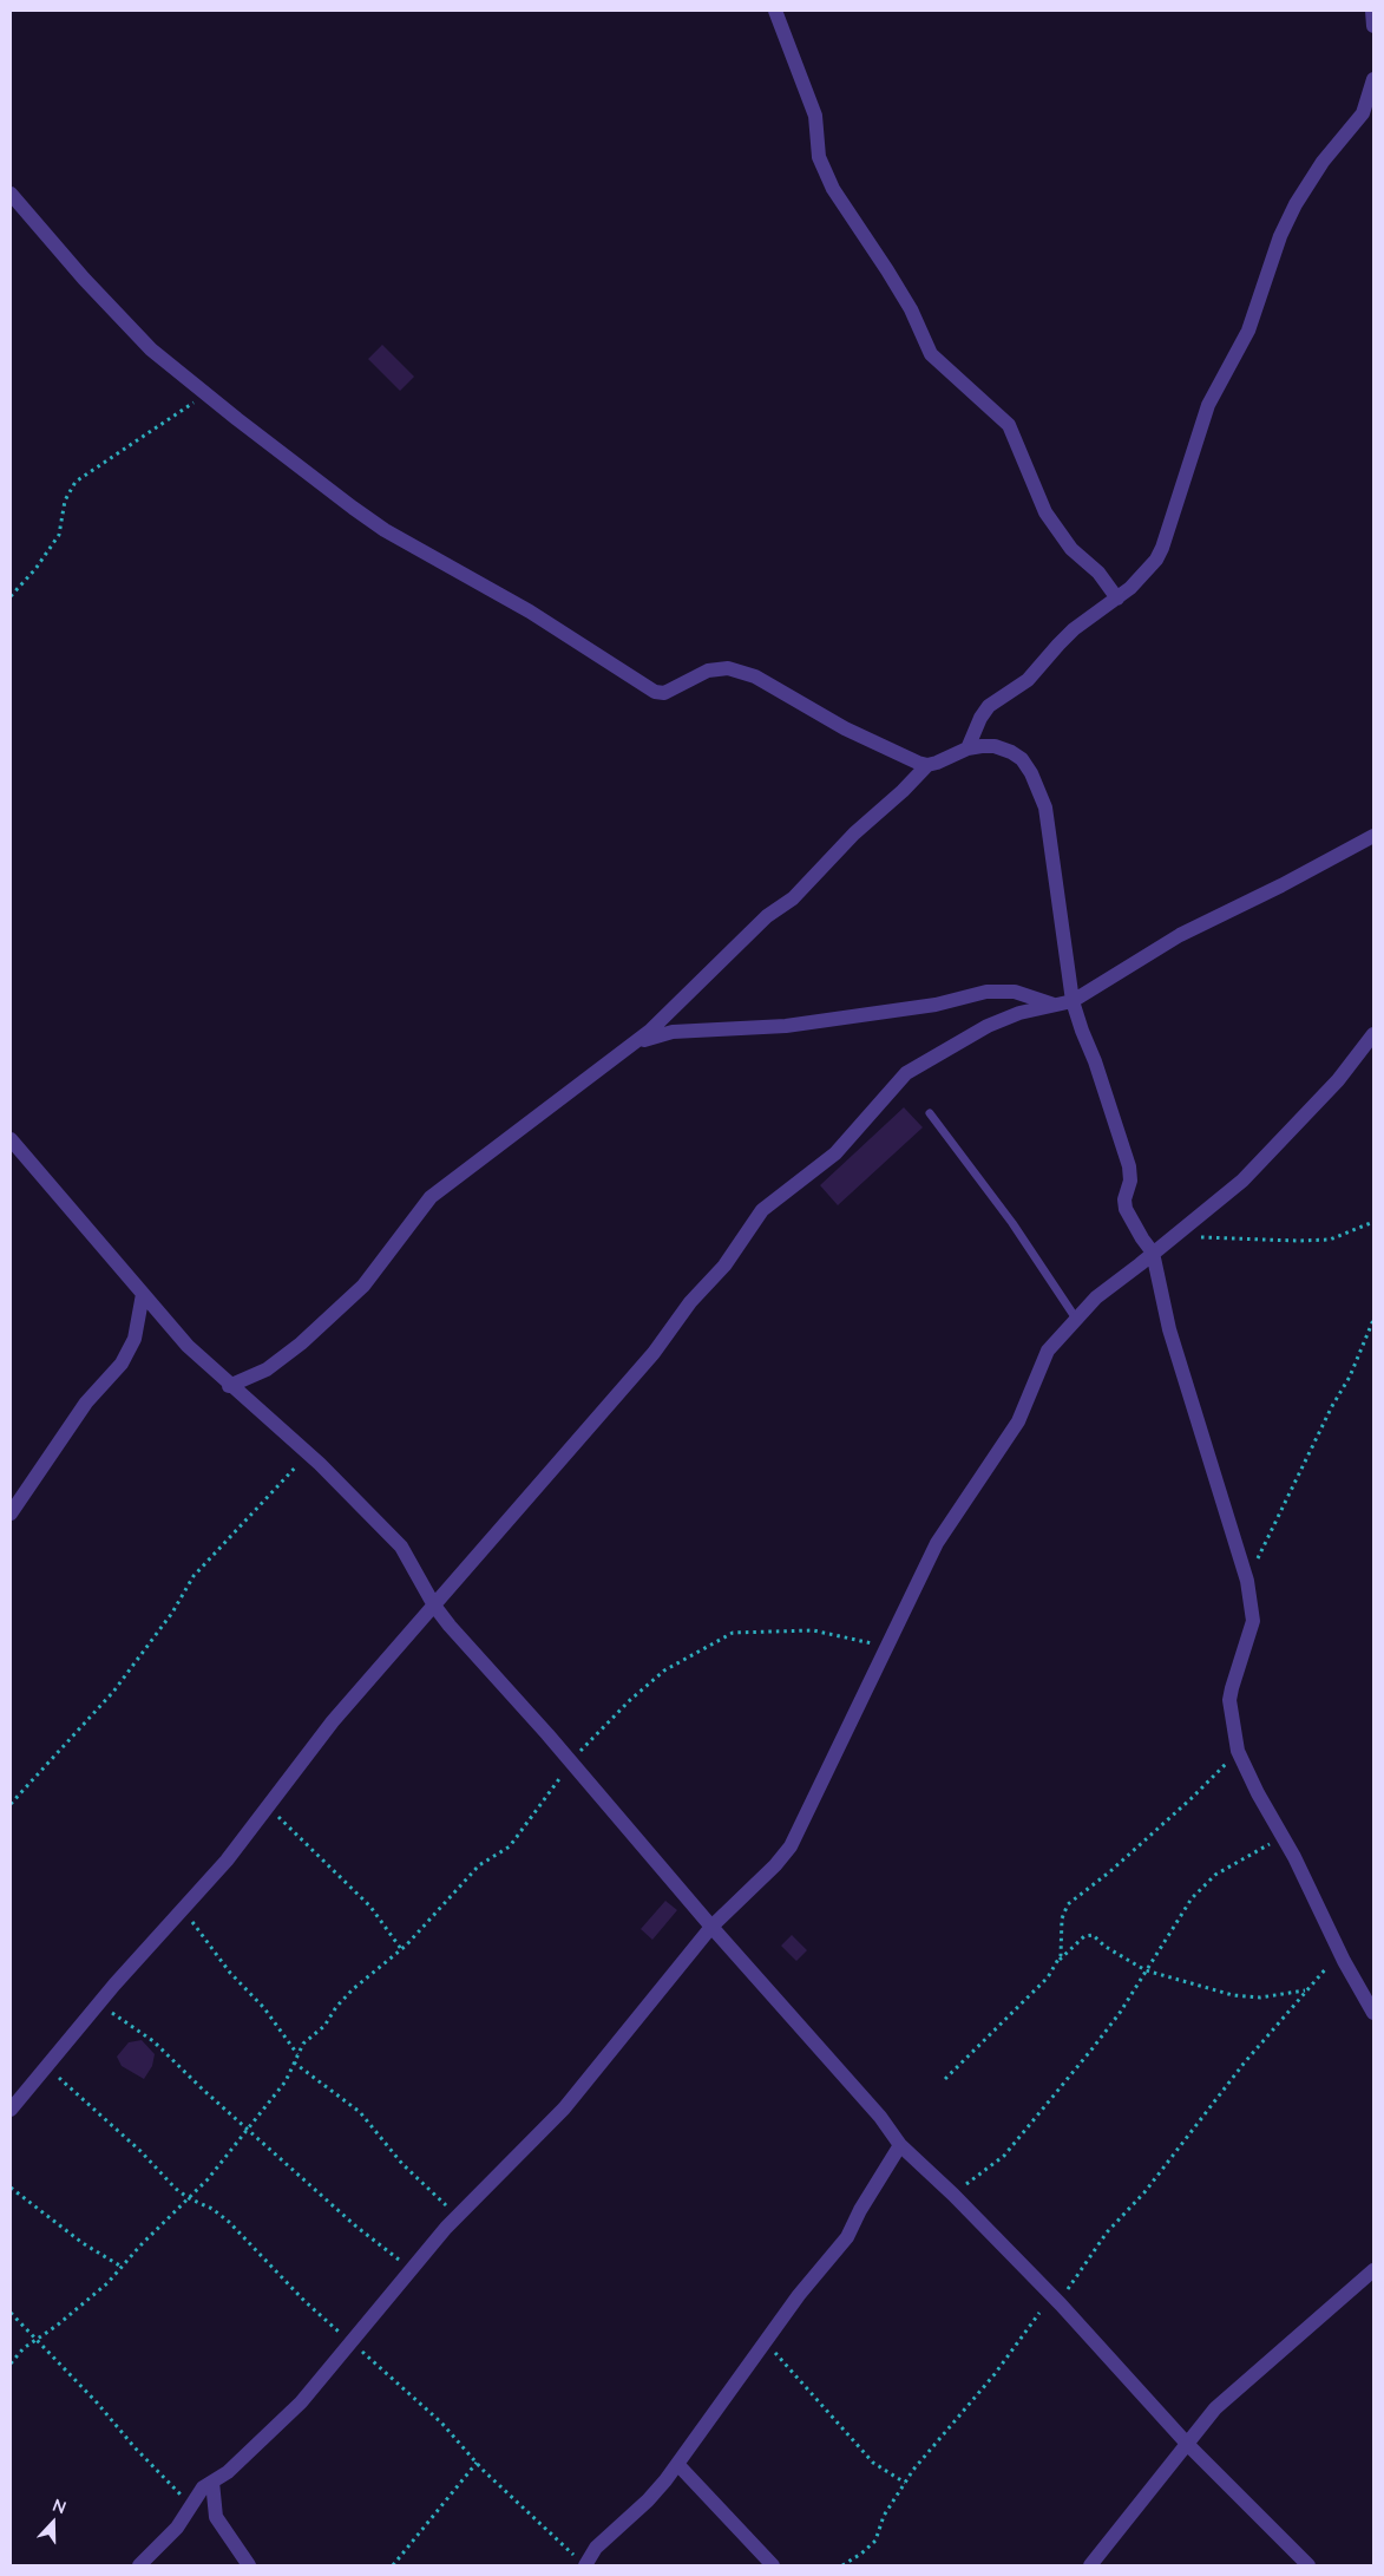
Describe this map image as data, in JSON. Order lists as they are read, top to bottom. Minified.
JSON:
{"north":"top"}
